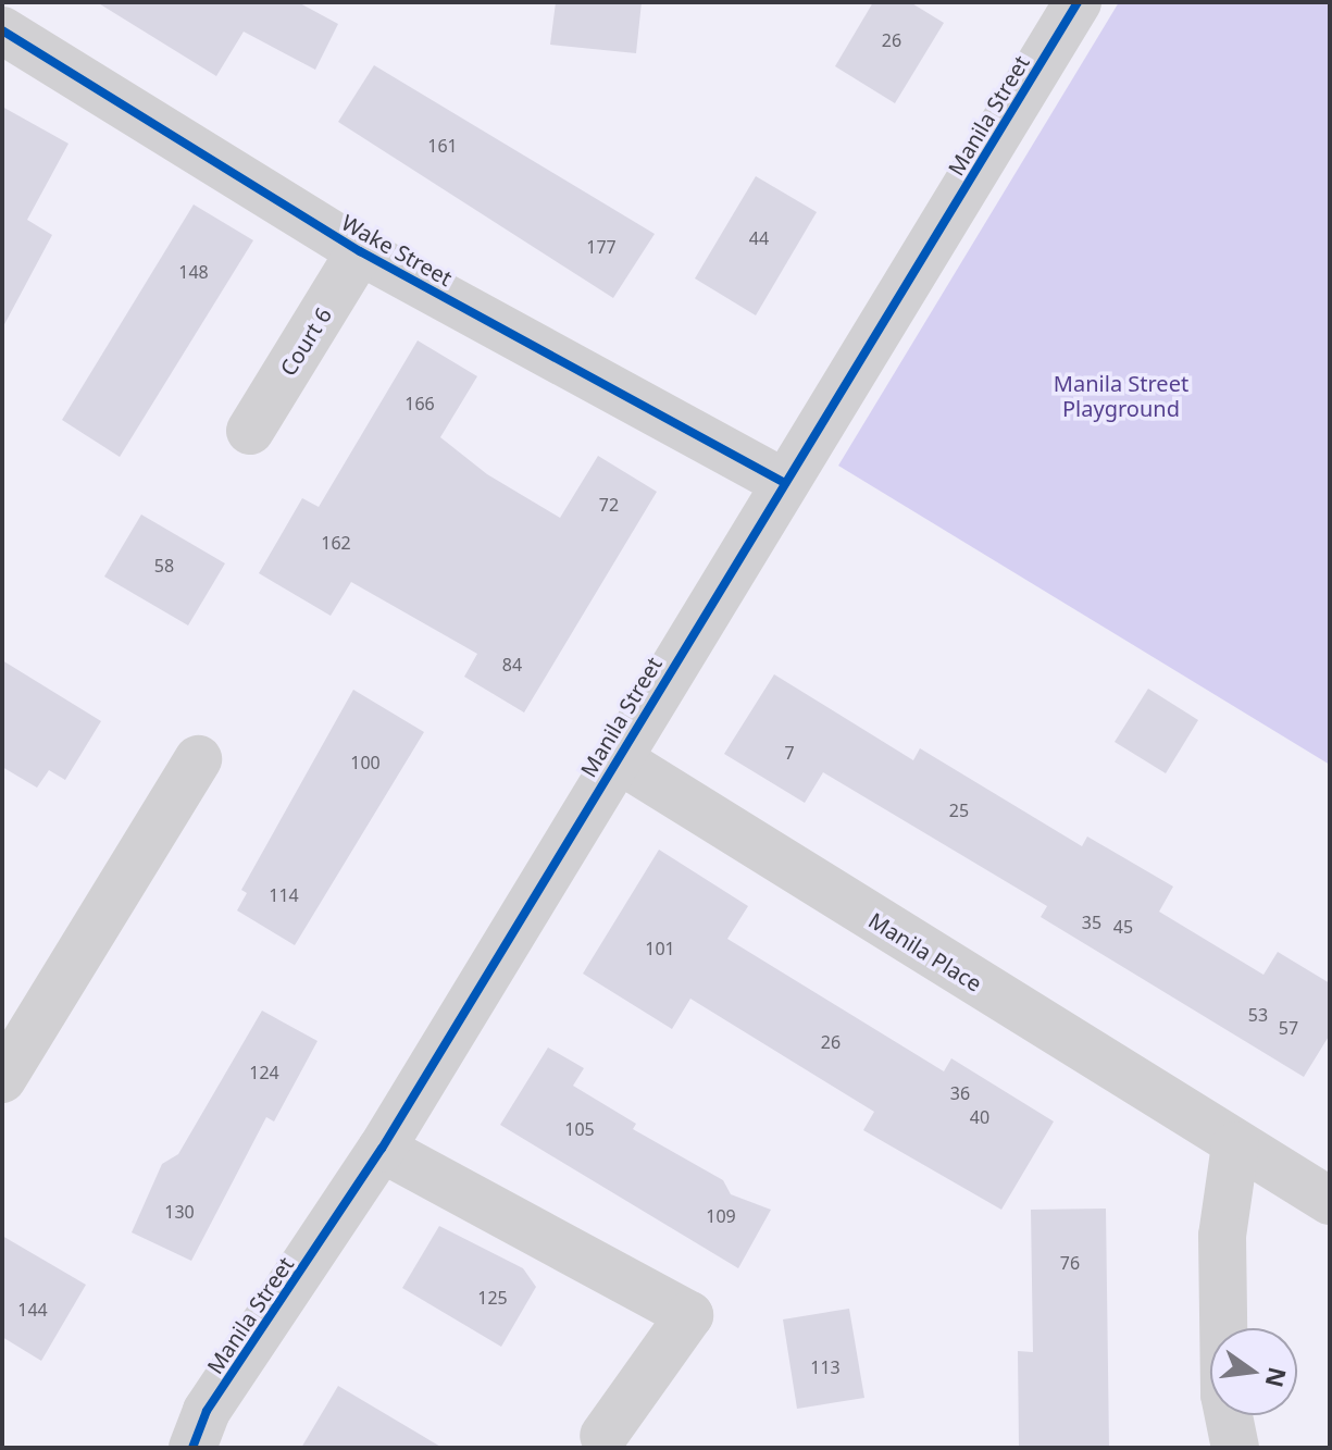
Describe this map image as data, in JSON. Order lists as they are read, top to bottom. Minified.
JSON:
{"streets":{"street":["Manila Street","Wake Street","Court 6","Manila Place"]},"crossings":[["Manila Street","Wake Street"],["Manila Street","Manila Place"],["Wake Street","Court 6"]],"parks":["Manila Street Playground"],"house_numbers":["26","161","44","177","148","166","72","162","58","84","7","100","25","114","35","45","101","53","57","26","124","36","40","105","130","109","76","125","144","113"],"north":"right"}
